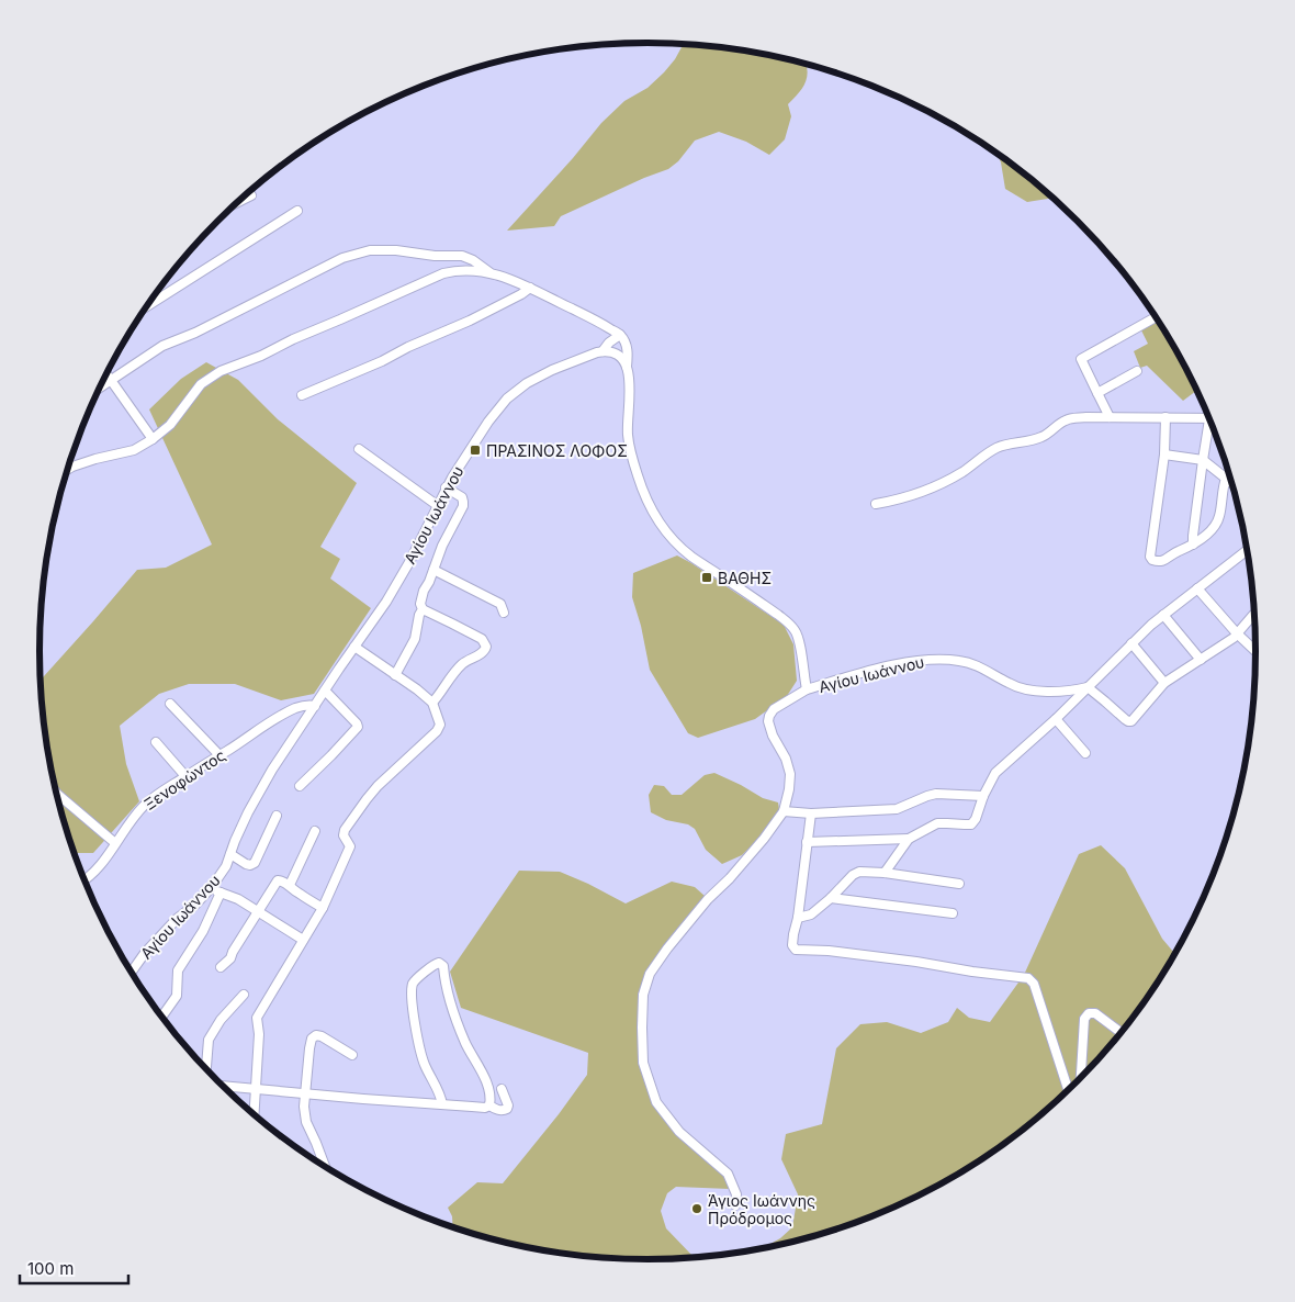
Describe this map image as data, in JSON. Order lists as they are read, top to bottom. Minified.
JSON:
{"streets":{"street":["Αγίου Ιωάννου","Ξενοφώντος"]},"crossings":[["Αγίου Ιωάννου","Ξενοφώντος"]],"places":{"transit":["ΠΡΑΣΙΝΟΣ ΛΟΦΟΣ","ΒΑΘΗΣ"],"other":["Άγιος Ιωάννης Πρόδρομος"]},"scale_bar":"100 m"}
